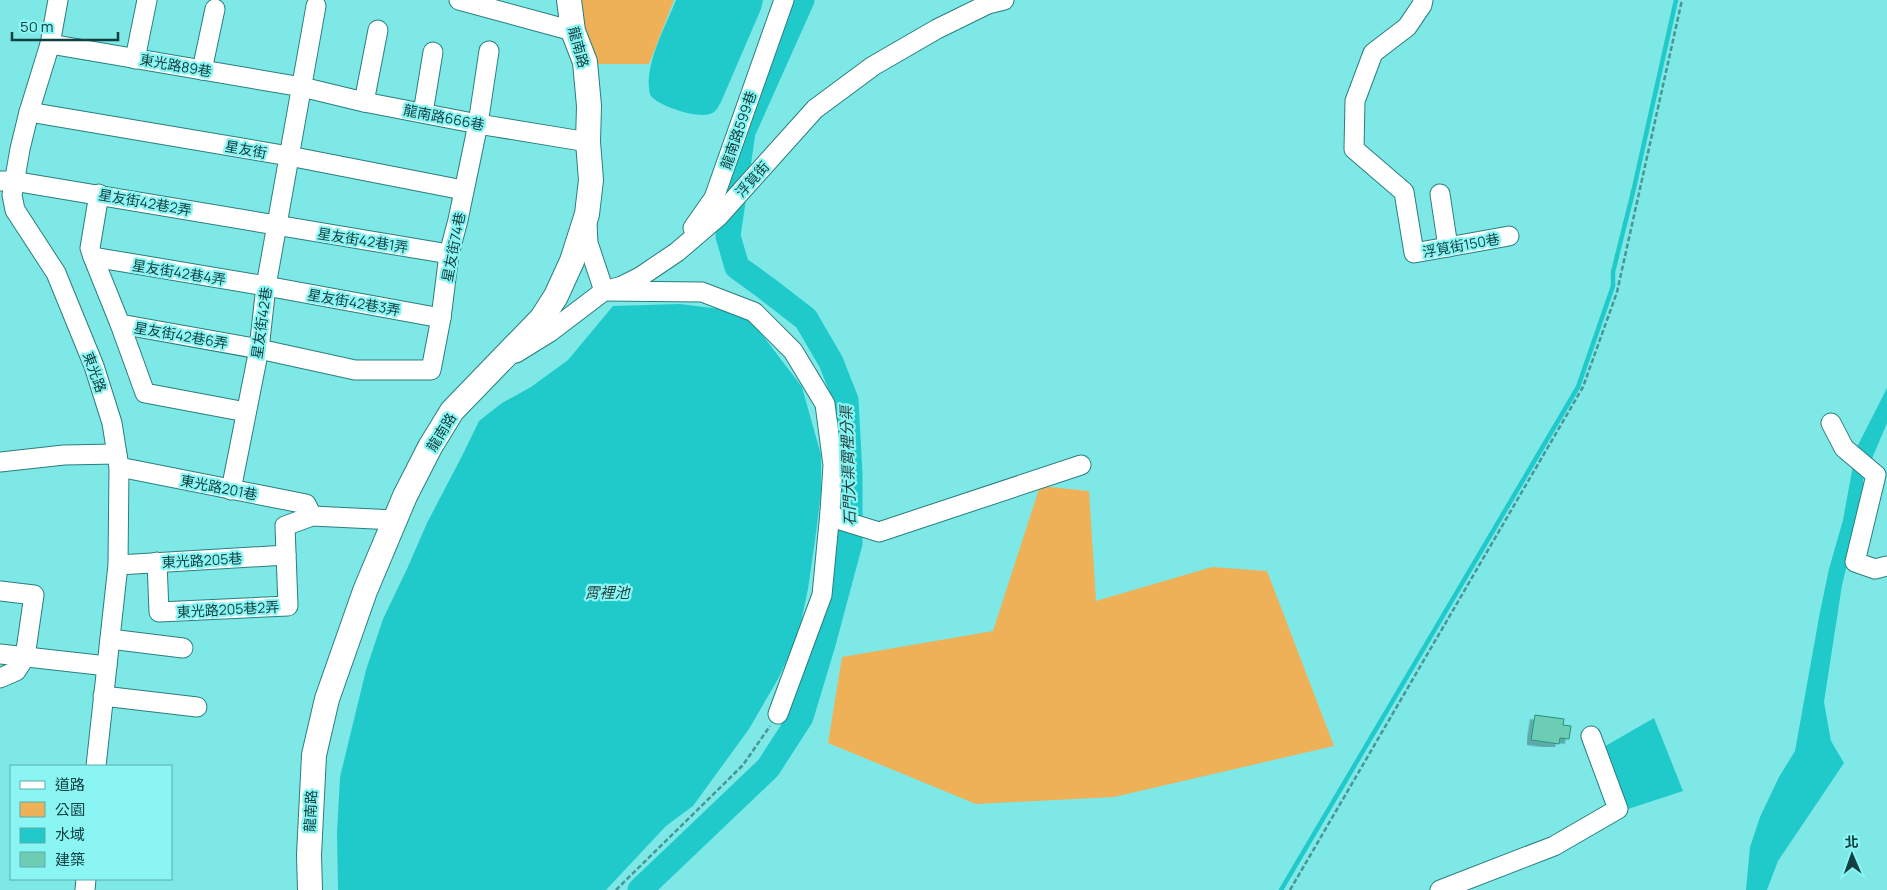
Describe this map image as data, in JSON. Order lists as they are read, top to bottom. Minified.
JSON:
{"streets":{"main road":["龍南路"],"street":["東光路89巷","龍南路666巷","龍南路599巷","星友街","浮筧街","星友街42巷2弄","星友街42巷1弄","浮筧街150巷","星友街74巷","星友街42巷4弄","星友街42巷3弄","星友街42巷","星友街42巷6弄","東光路","東光路201巷","東光路205巷","東光路205巷2弄"]},"crossings":[["龍南路","龍南路666巷"],["龍南路","浮筧街"],["東光路89巷","龍南路666巷"],["東光路89巷","星友街42巷"],["東光路89巷","東光路"],["龍南路666巷","星友街74巷"],["龍南路666巷","星友街42巷"],["龍南路599巷","浮筧街"],["星友街","星友街74巷"],["星友街","星友街42巷"],["星友街","東光路"],["星友街42巷2弄","星友街42巷1弄"],["星友街42巷2弄","星友街42巷"],["星友街42巷2弄","星友街42巷6弄"],["星友街42巷2弄","東光路"],["星友街42巷1弄","星友街74巷"],["星友街42巷1弄","星友街42巷"],["星友街74巷","星友街42巷3弄"],["星友街74巷","星友街42巷6弄"],["星友街42巷4弄","星友街42巷3弄"],["星友街42巷4弄","星友街42巷"],["星友街42巷4弄","星友街42巷6弄"],["星友街42巷3弄","星友街42巷"],["星友街42巷","星友街42巷6弄"],["星友街42巷","東光路201巷"],["東光路","東光路201巷"],["東光路","東光路205巷"],["東光路205巷","東光路205巷2弄"]],"water":["石門大渠霄裡分渠","霄裡池"],"legend":["道路","公園","水域","建築"],"scale_bar":"50 m","north":"top"}
